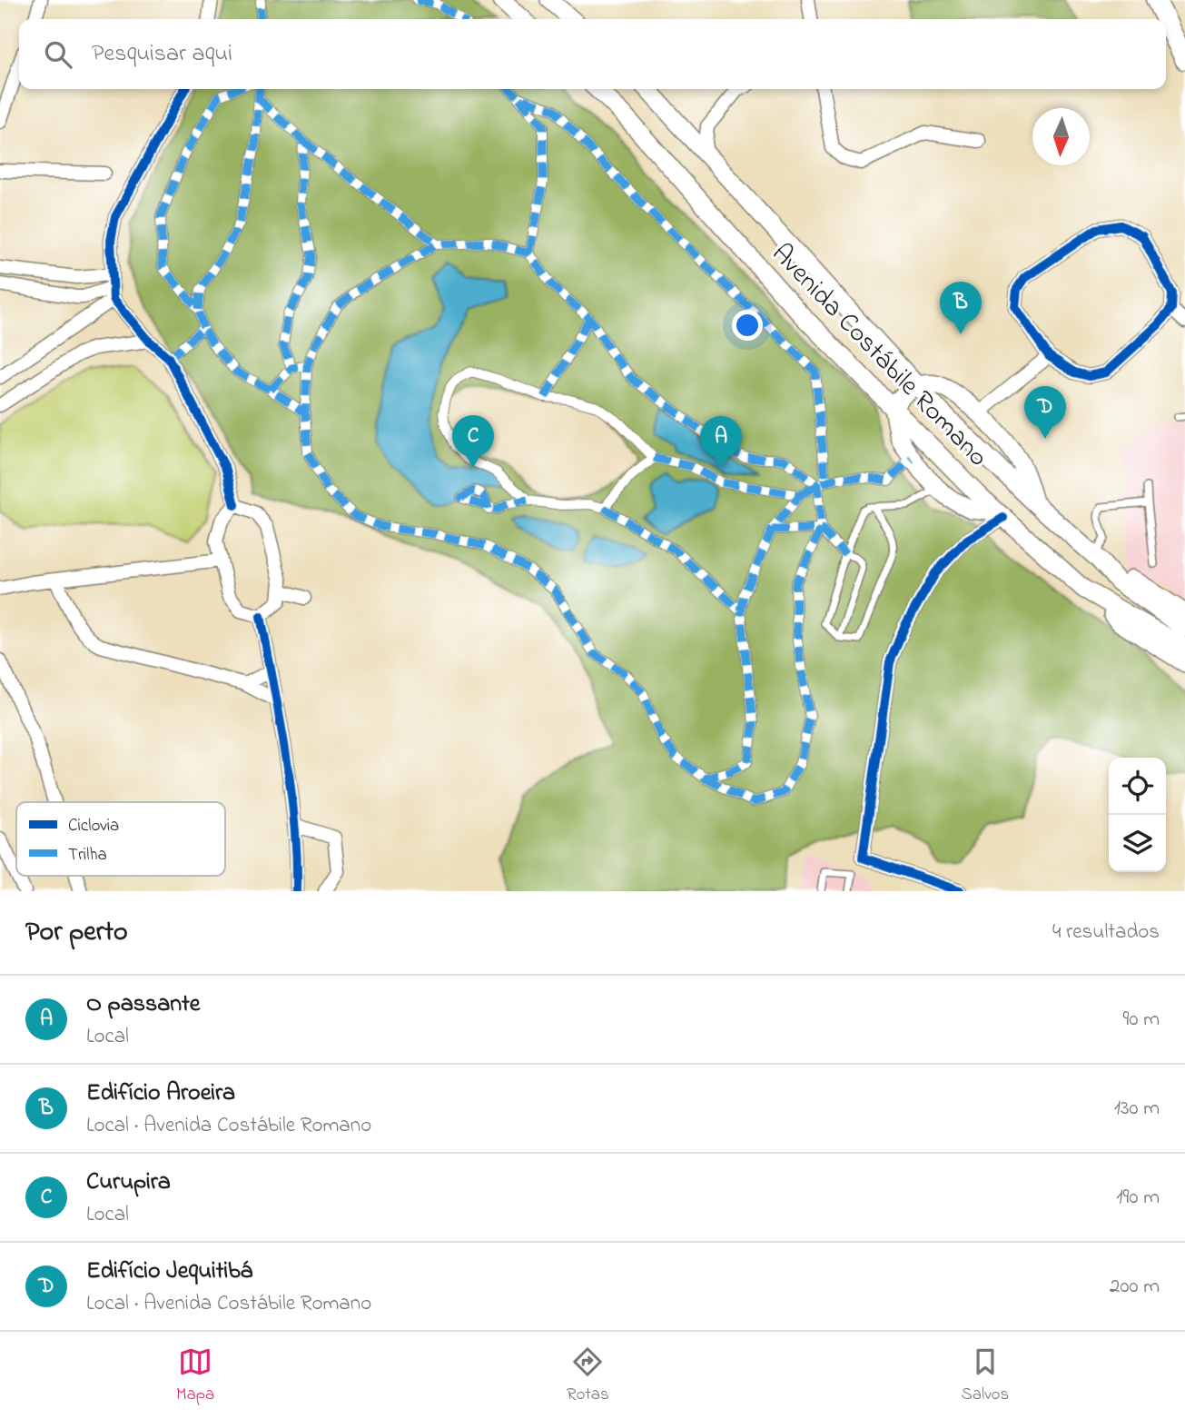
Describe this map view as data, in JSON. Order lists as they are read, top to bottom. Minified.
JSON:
{"streets":{"main road":["Avenida Costábile Romano"]},"legend":["Ciclovia","Trilha"],"north":"bottom","page":{"search":"Pesquisar aqui","pins":["B","D","C","A"],"heading":["Por perto","4 resultados"],"list":[{"mark":"A","name":"O passante","note":"Local","value":"90 m"},{"mark":"B","name":"Edifício Aroeira","note":"Local · Avenida Costábile Romano","value":"130 m"},{"mark":"C","name":"Curupira","note":"Local","value":"190 m"},{"mark":"D","name":"Edifício Jequitibá","note":"Local · Avenida Costábile Romano","value":"200 m"}],"nav":["Mapa","Rotas","Salvos"]}}
